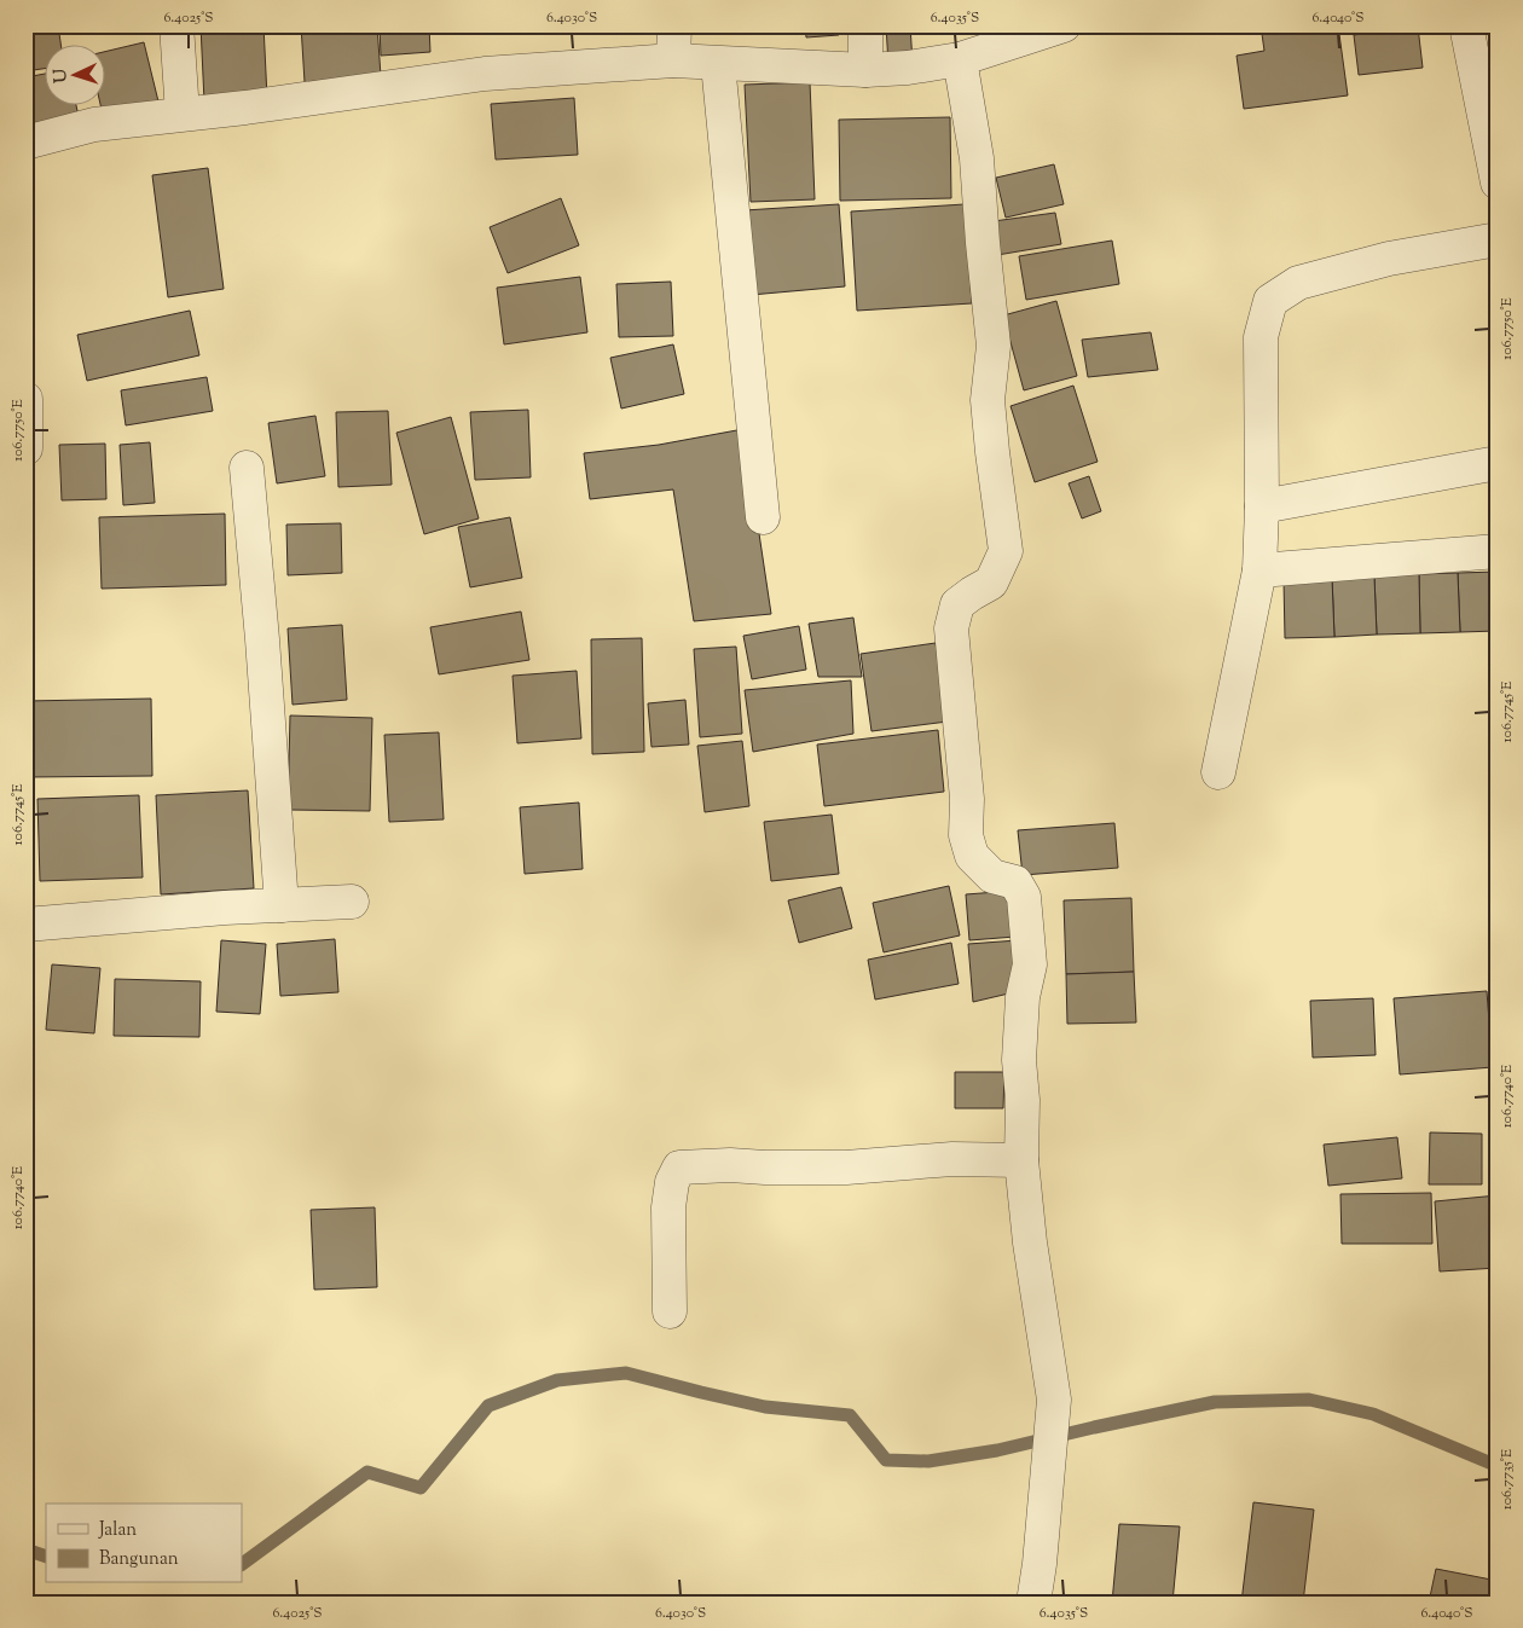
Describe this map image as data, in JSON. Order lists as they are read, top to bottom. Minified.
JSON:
{"legend":["Jalan","Bangunan"],"north":"left","coordinates":["6.4025°S","6.4030°S","6.4035°S","6.4040°S","106.7750°E","106.7745°E","106.7740°E","106.7735°E"]}
